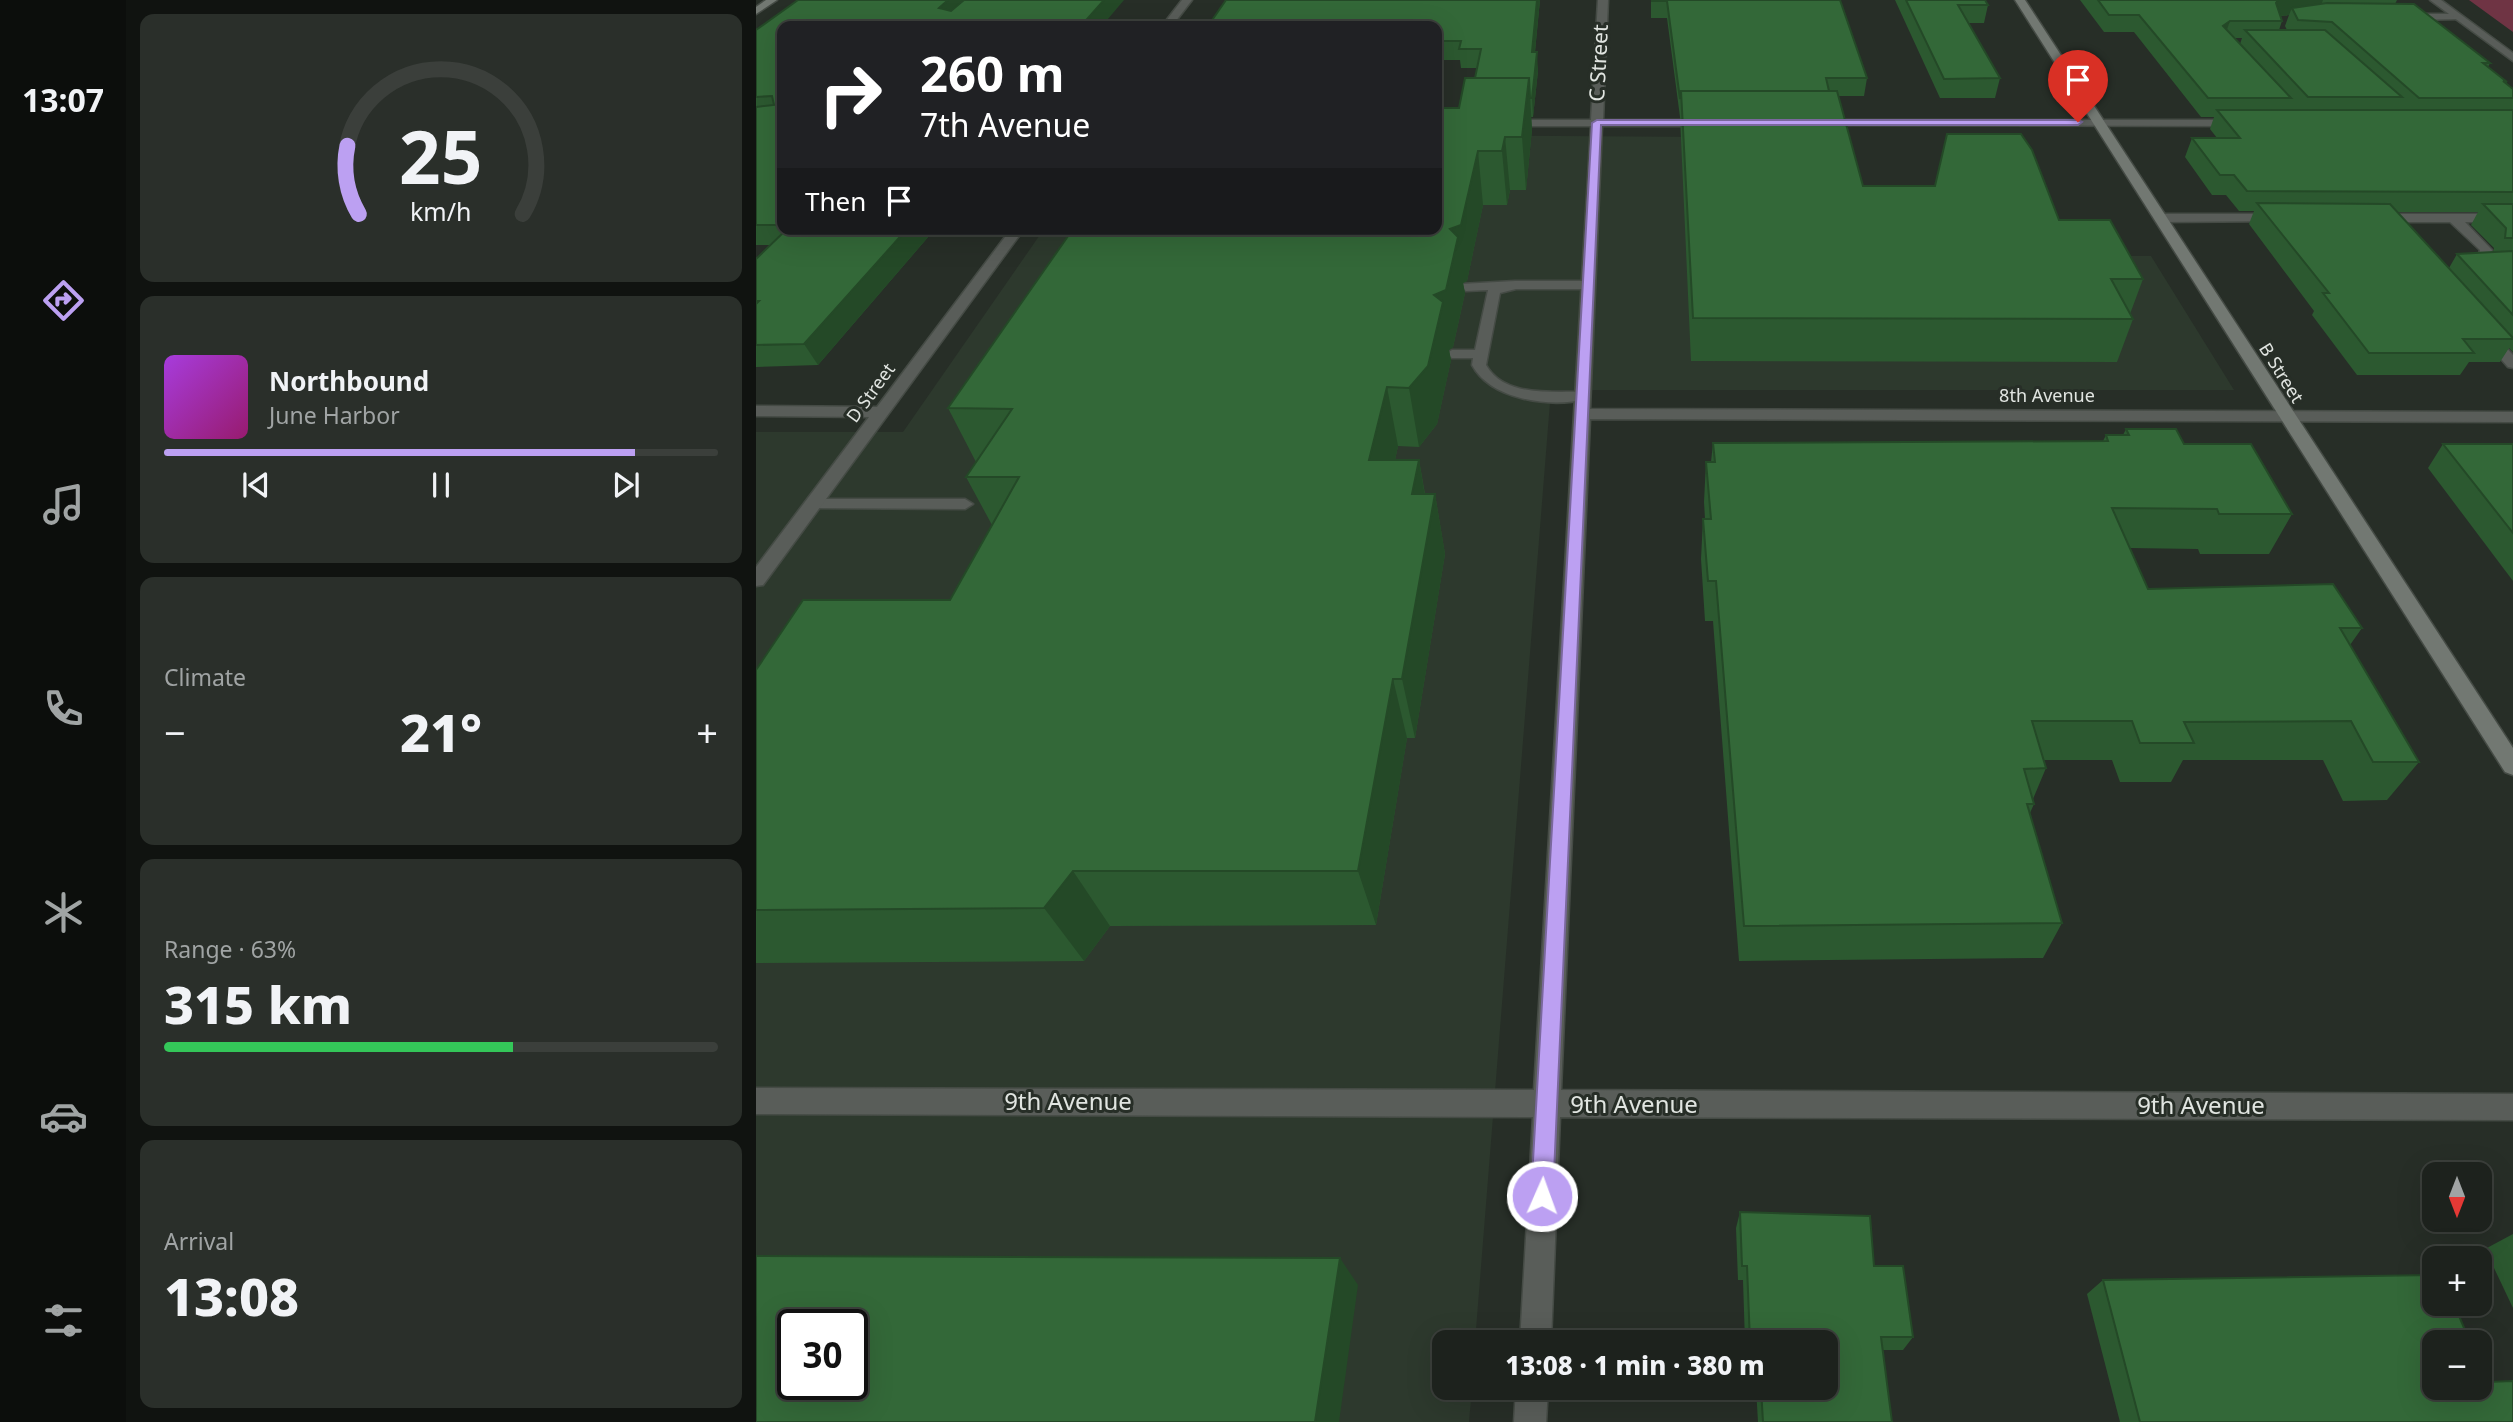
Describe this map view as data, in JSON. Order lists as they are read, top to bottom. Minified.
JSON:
{"streets":{"street":["C Street","B Street","D Street","8th Avenue","9th Avenue"]},"crossings":[["C Street","8th Avenue"],["C Street","9th Avenue"],["B Street","8th Avenue"]],"north":"bottom","page":{"tabs":"13:07","turn":["260 m","7th Avenue"],"then":"Then","song":["Northbound","June Harbor"],"tile":["Climate",["Range · 63%","315 km"],["Arrival","13:08"]],"heat":["−","21°","+"],"map_buttons":["+","−"],"limit":"30","trip":"13:08 · 1 min · 380 m","gauge":["25","km/h"]}}
